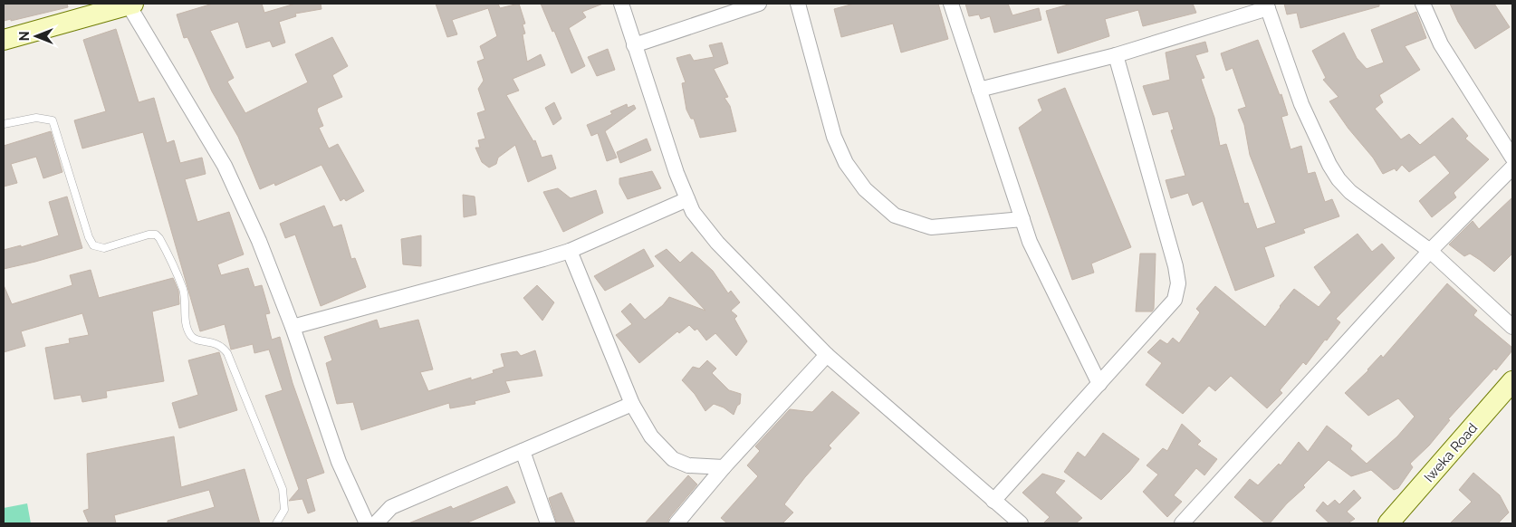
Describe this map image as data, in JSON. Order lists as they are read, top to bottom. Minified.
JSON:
{"streets":{"main road":["Iweka Road"]},"north":"left"}
